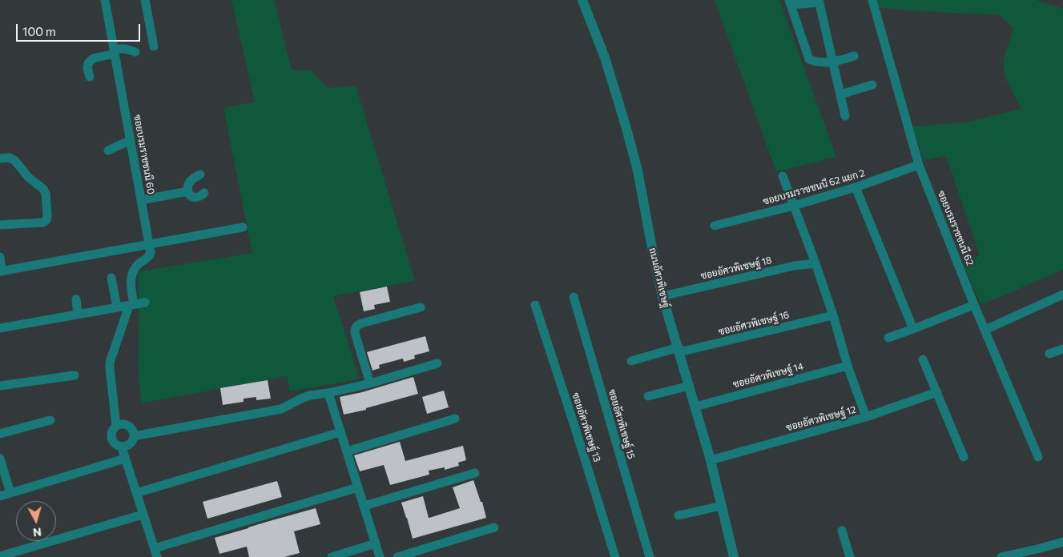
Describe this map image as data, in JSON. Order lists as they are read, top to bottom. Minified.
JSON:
{"streets":{"street":["ซอยบรมราชชนนี 60","ซอยบรมราชชนนี 62 แยก 2","ซอยบรมราชชนนี 62","ซอยอัศวพิเชษฐ์ 18","ถนนอัศวพิเชษฐ์","ซอยอัศวพิเชษฐ์ 16","ซอยอัศวพิเชษฐ์ 14","ซอยอัศวพิเชษฐ์ 12","ซอยอัศวพิเชษฐ์ 15","ซอยอัศวพิเชษฐ์ 13"]},"crossings":[["ซอยบรมราชชนนี 62 แยก 2","ซอยบรมราชชนนี 62"],["ซอยอัศวพิเชษฐ์ 18","ถนนอัศวพิเชษฐ์"],["ถนนอัศวพิเชษฐ์","ซอยอัศวพิเชษฐ์ 16"],["ถนนอัศวพิเชษฐ์","ซอยอัศวพิเชษฐ์ 14"],["ถนนอัศวพิเชษฐ์","ซอยอัศวพิเชษฐ์ 12"]],"scale_bar":"100 m","north":"bottom"}
